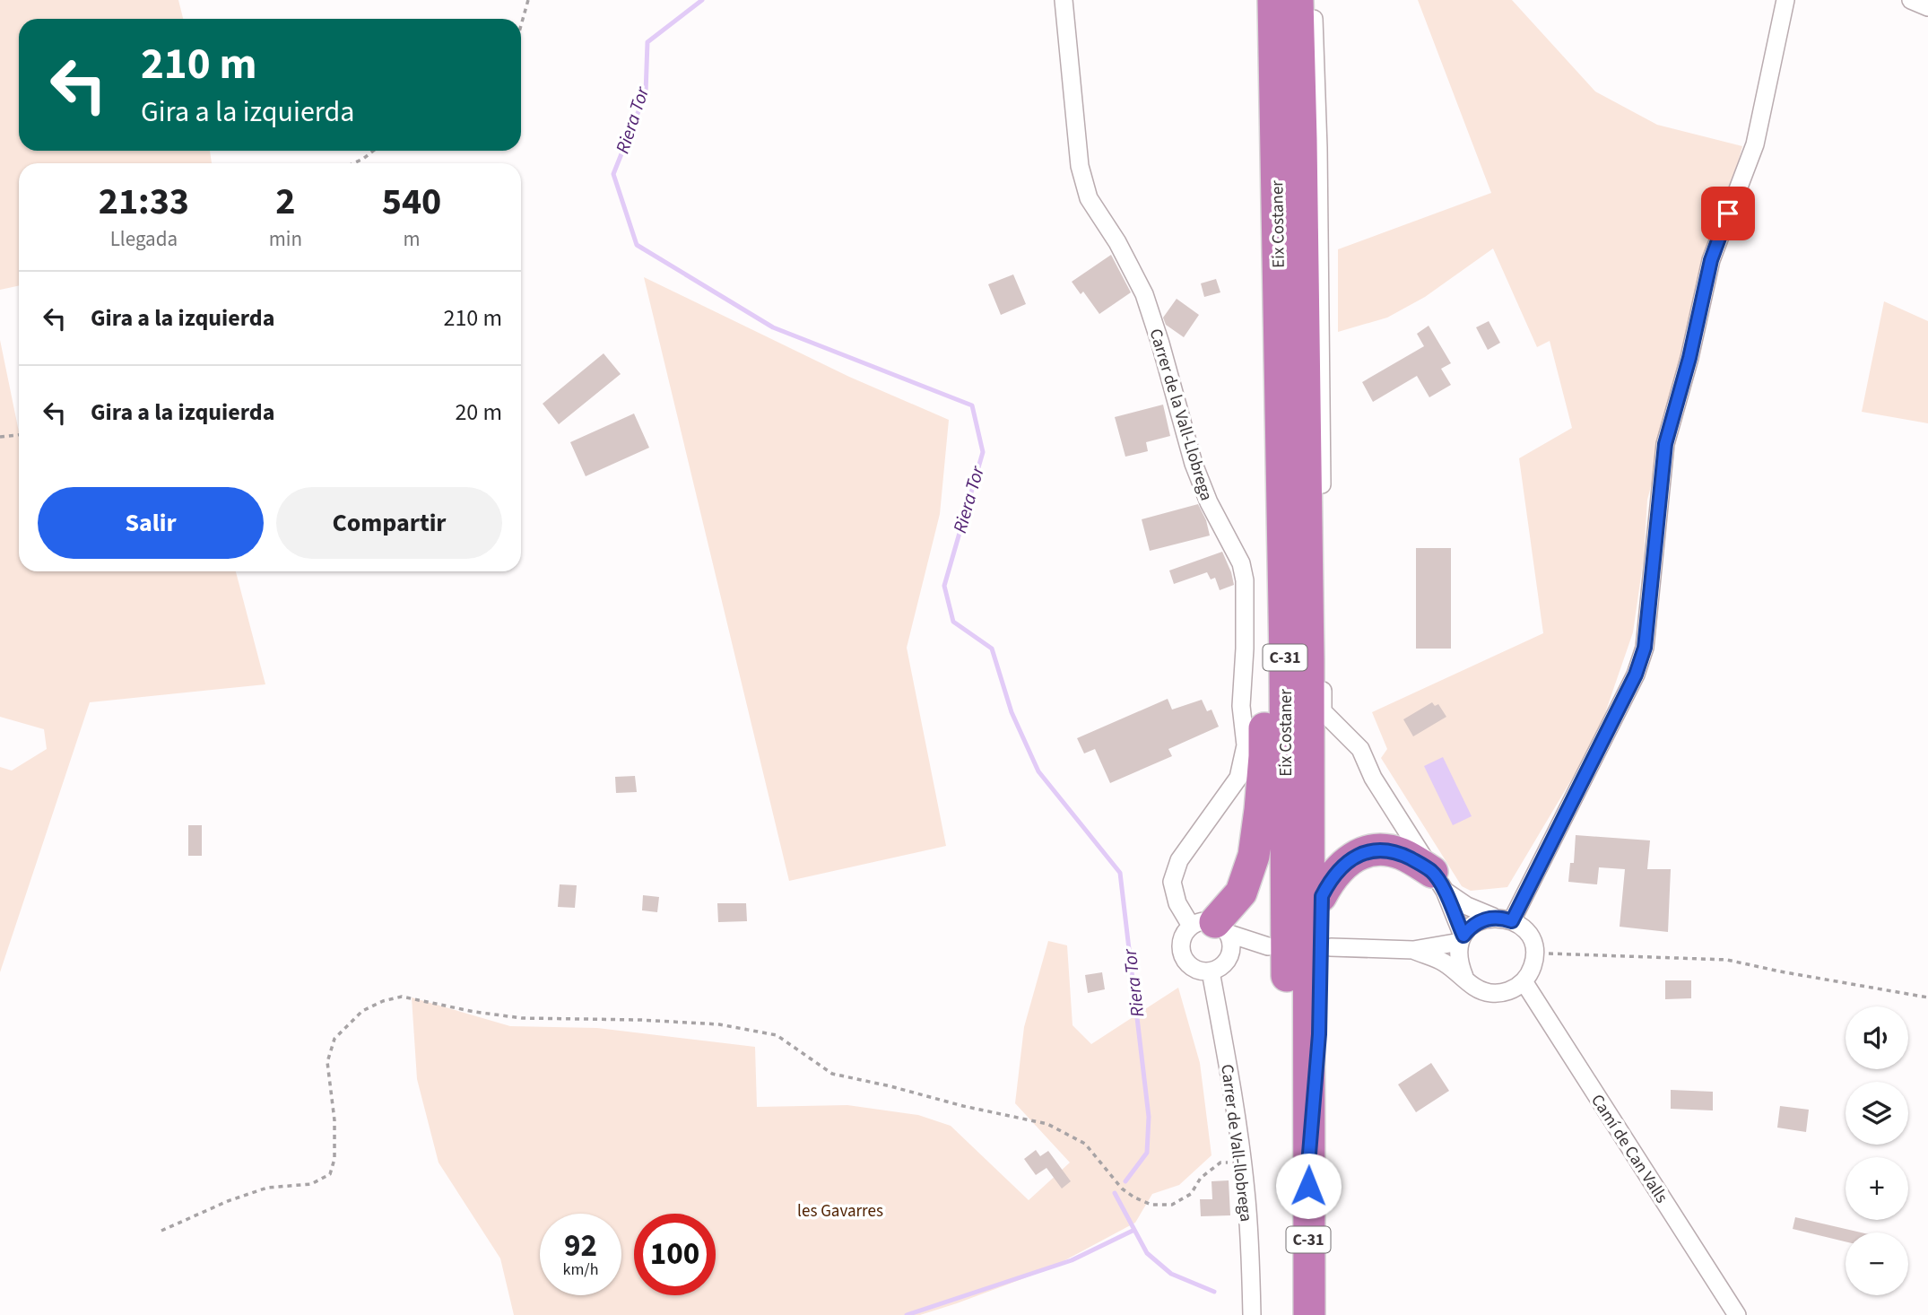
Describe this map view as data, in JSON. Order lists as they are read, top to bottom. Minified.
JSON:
{"streets":{"highway":["Eix Costaner","C-31"],"street":["Carrer de la Vall-Llobrega","Carrer de Vall-llobrega","Camí de Can Valls"]},"crossings":[["Carrer de la Vall-Llobrega","Carrer de Vall-llobrega"]],"water":["Riera Tor"],"parks":["les Gavarres"],"page":{"turn":["210 m","Gira a la izquierda"],"eta":["21:33","Llegada","2","min","540","m"],"list":[{"name":"Gira a la izquierda","value":"210 m"},{"name":"Gira a la izquierda","value":"20 m"}],"buttons":["Salir","Compartir"],"map_buttons":["+","−"],"speed":"92 km/h","limit":"100"}}
